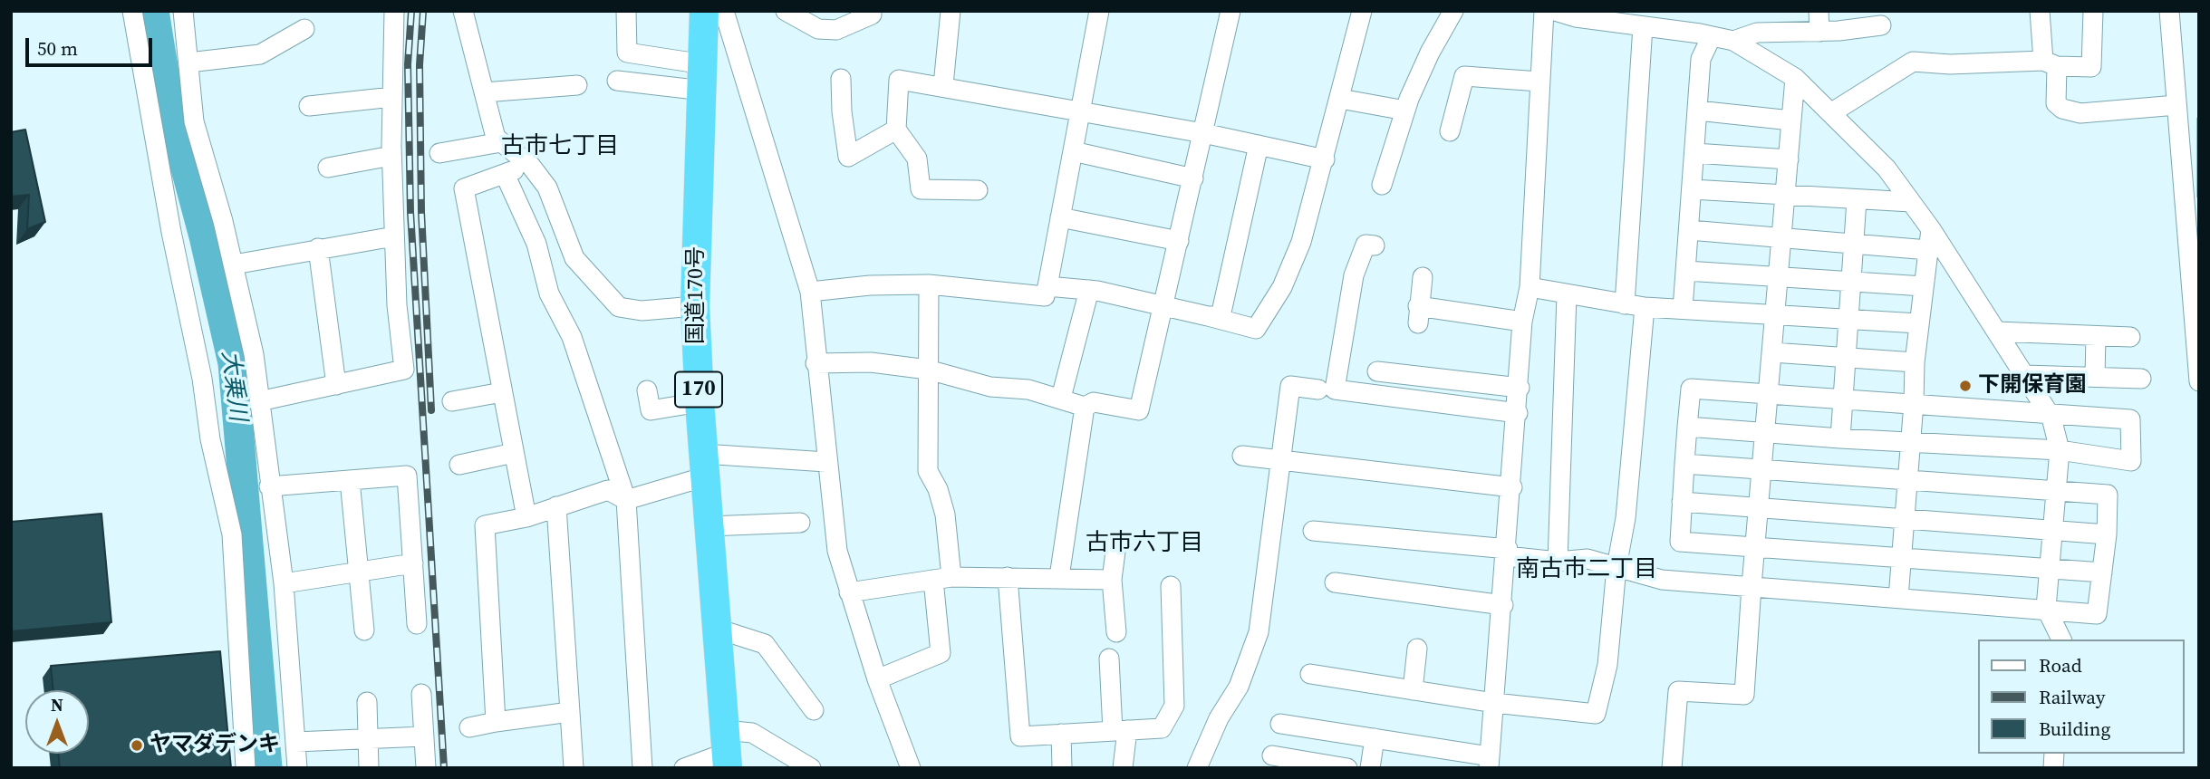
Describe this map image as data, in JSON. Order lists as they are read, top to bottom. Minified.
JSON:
{"streets":{"highway":["国道170号","170"]},"districts":["古市七丁目","古市六丁目","南古市二丁目"],"water":["大乗川"],"places":["下開保育園","ヤマダデンキ"],"legend":["Road","Railway","Building"],"scale_bar":"50 m","north":"top"}
